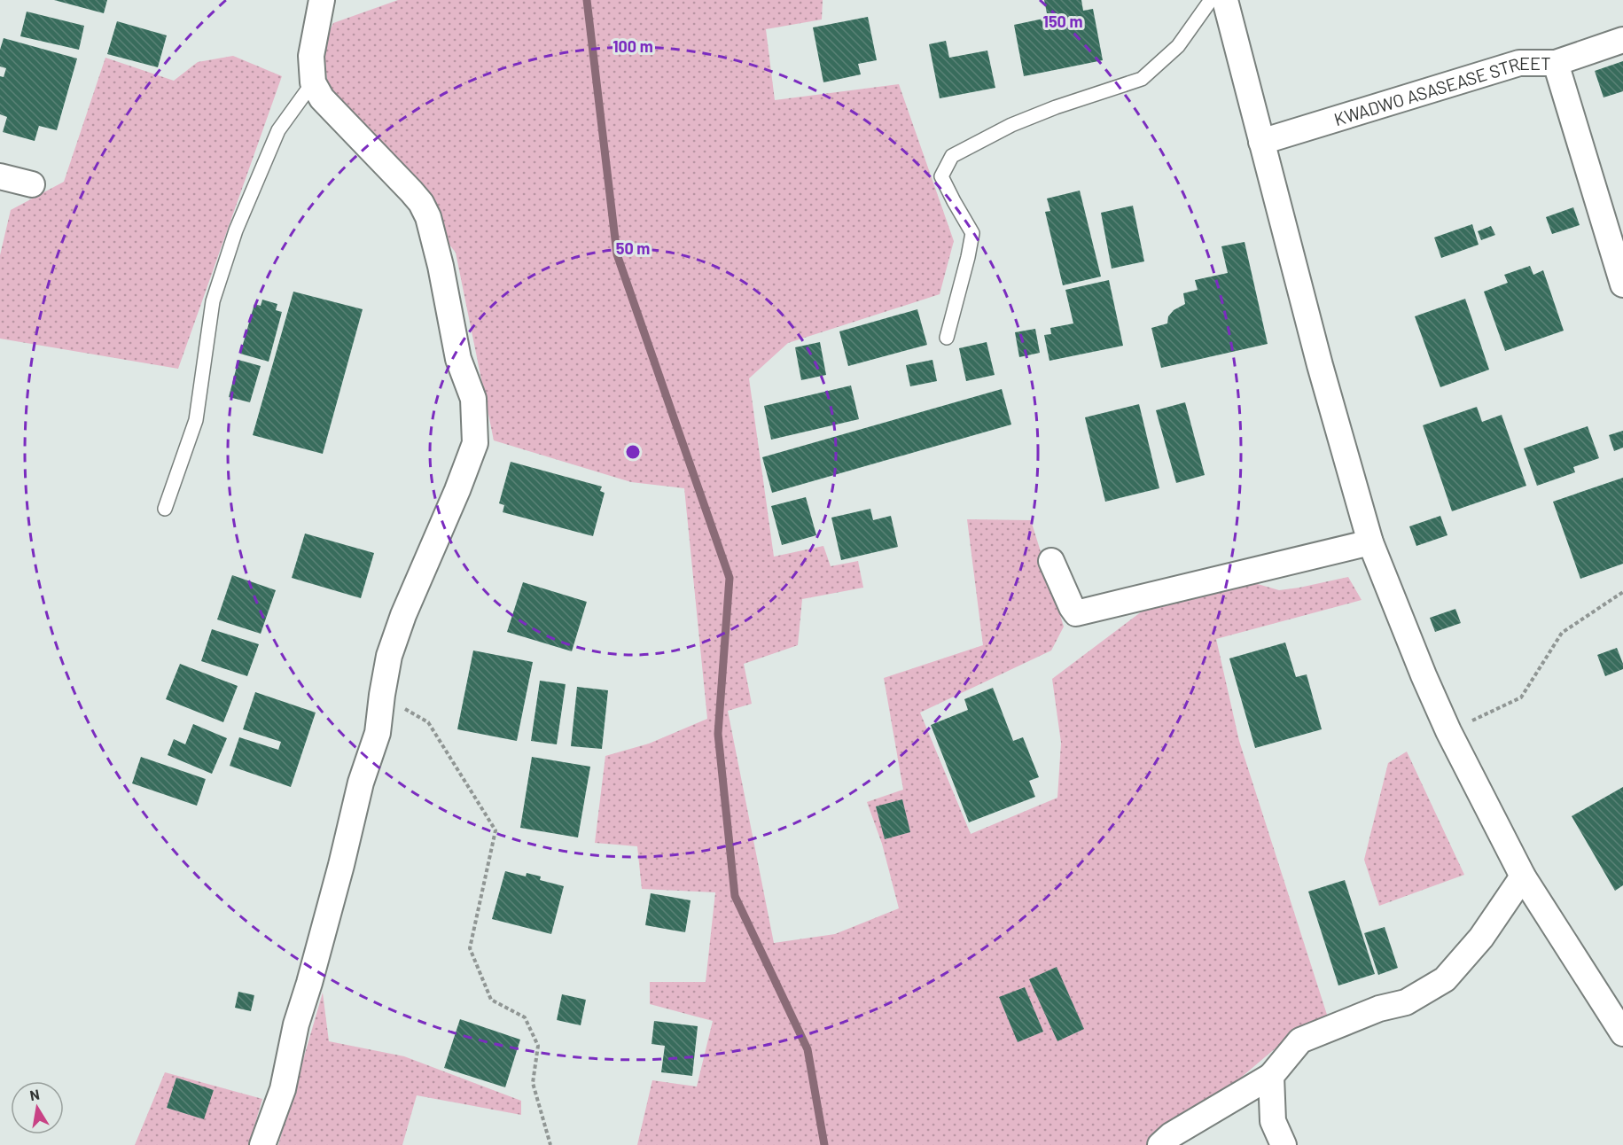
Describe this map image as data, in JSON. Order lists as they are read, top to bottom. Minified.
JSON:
{"streets":{"street":["KWADWO ASASEASE STREET"]},"north":"top","rings":["150 m","100 m","50 m"]}
